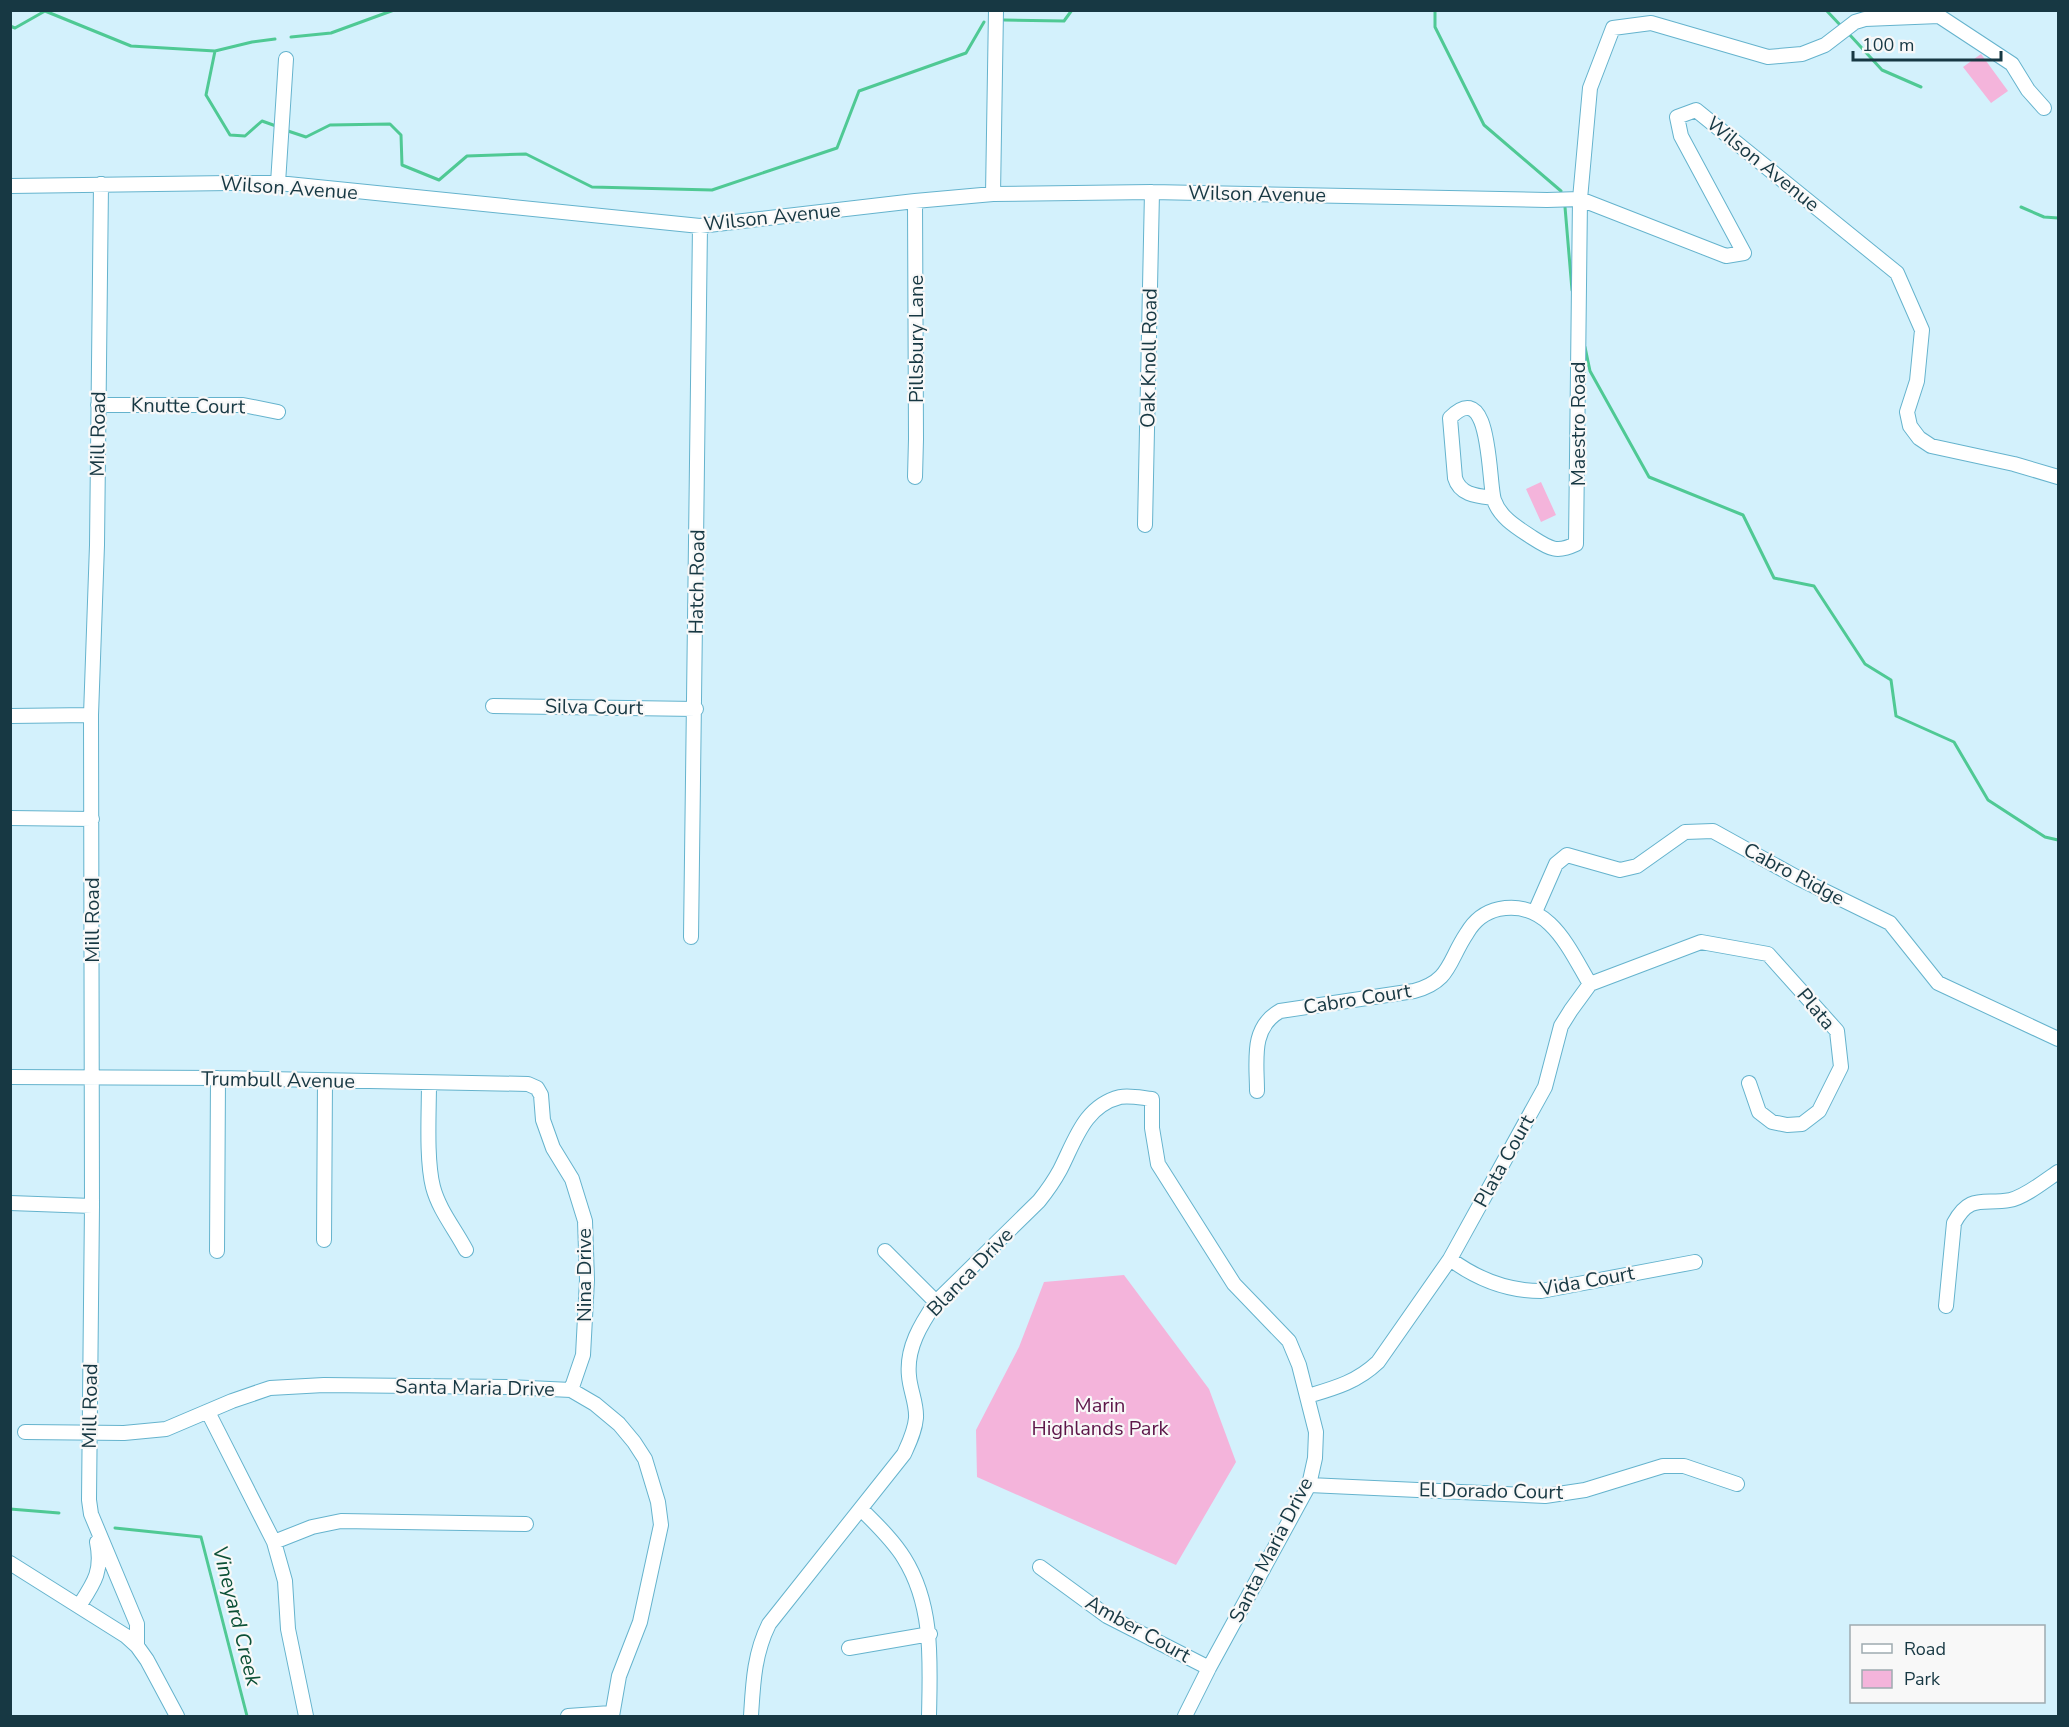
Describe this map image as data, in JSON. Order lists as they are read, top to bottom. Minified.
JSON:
{"streets":{"street":["Wilson Avenue","Pillsbury Lane","Oak Knoll Road","Knutte Court","Maestro Road","Mill Road","Hatch Road","Silva Court","Cabro Ridge","Cabro Court","Plata","Trumbull Avenue","Plata Court","Blanca Drive","Nina Drive","Vida Court","Santa Maria Drive","El Dorado Court","Amber Court"]},"crossings":[["Wilson Avenue","Pillsbury Lane"],["Wilson Avenue","Oak Knoll Road"],["Wilson Avenue","Maestro Road"],["Wilson Avenue","Mill Road"],["Wilson Avenue","Hatch Road"],["Knutte Court","Mill Road"],["Mill Road","Trumbull Avenue"],["Mill Road","Santa Maria Drive"],["Hatch Road","Silva Court"],["Cabro Ridge","Cabro Court"],["Plata","Plata Court"],["Trumbull Avenue","Nina Drive"],["Plata Court","Vida Court"],["Plata Court","Santa Maria Drive"],["Blanca Drive","Santa Maria Drive"],["Nina Drive","Santa Maria Drive"],["Santa Maria Drive","El Dorado Court"],["Santa Maria Drive","Amber Court"]],"water":["Vineyard Creek"],"parks":["Marin Highlands Park"],"legend":["Road","Park"],"scale_bar":"100 m"}
